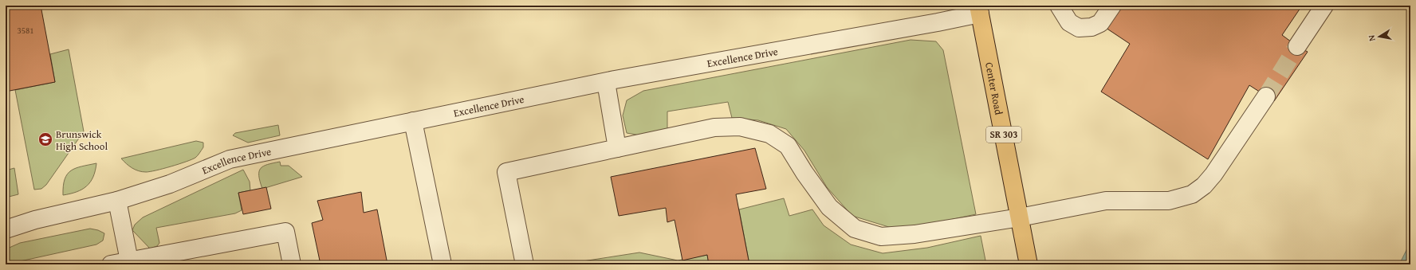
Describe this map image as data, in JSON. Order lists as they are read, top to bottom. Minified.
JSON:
{"streets":{"main road":["Center Road","SR 303"],"street":["Excellence Drive"]},"crossings":[["Excellence Drive","Center Road"]],"places":{"school or university":["Brunswick High School"]},"house_numbers":["3581"],"north":"left"}
